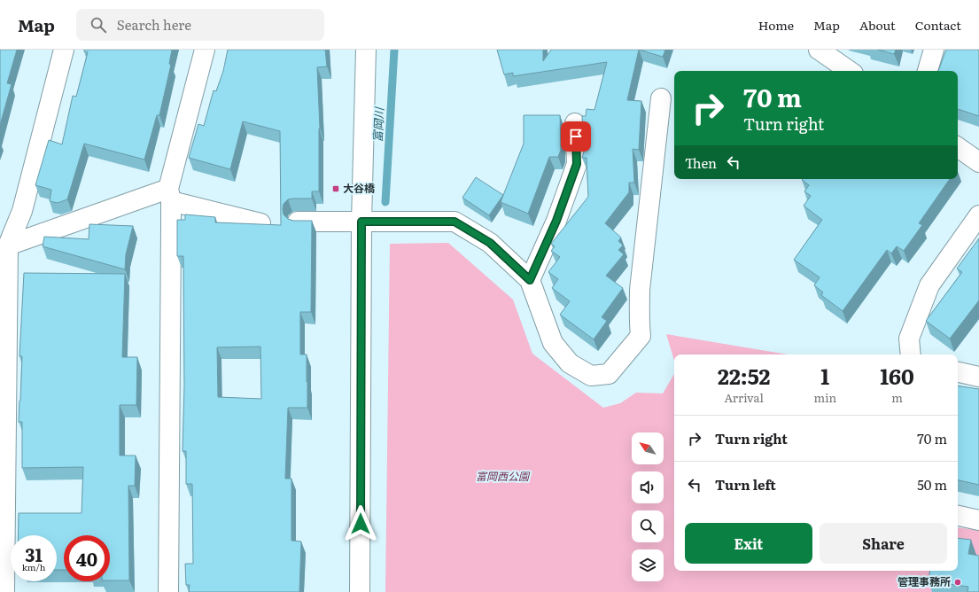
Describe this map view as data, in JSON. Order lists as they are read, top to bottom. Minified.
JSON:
{"water":["富岡川"],"parks":["富岡西公園"],"places":{"transit":["大谷橋"],"other":["管理事務所"]},"north":"top left","page":{"header":"Map","search":"Search here","nav":["Home","Map","About","Contact"],"turn":["70 m","Turn right"],"then":"Then","eta":["22:52","Arrival","1","min","160","m"],"list":[{"name":"Turn right","value":"70 m"},{"name":"Turn left","value":"50 m"}],"buttons":["Exit","Share"],"speed":"31 km/h","limit":"40"}}
